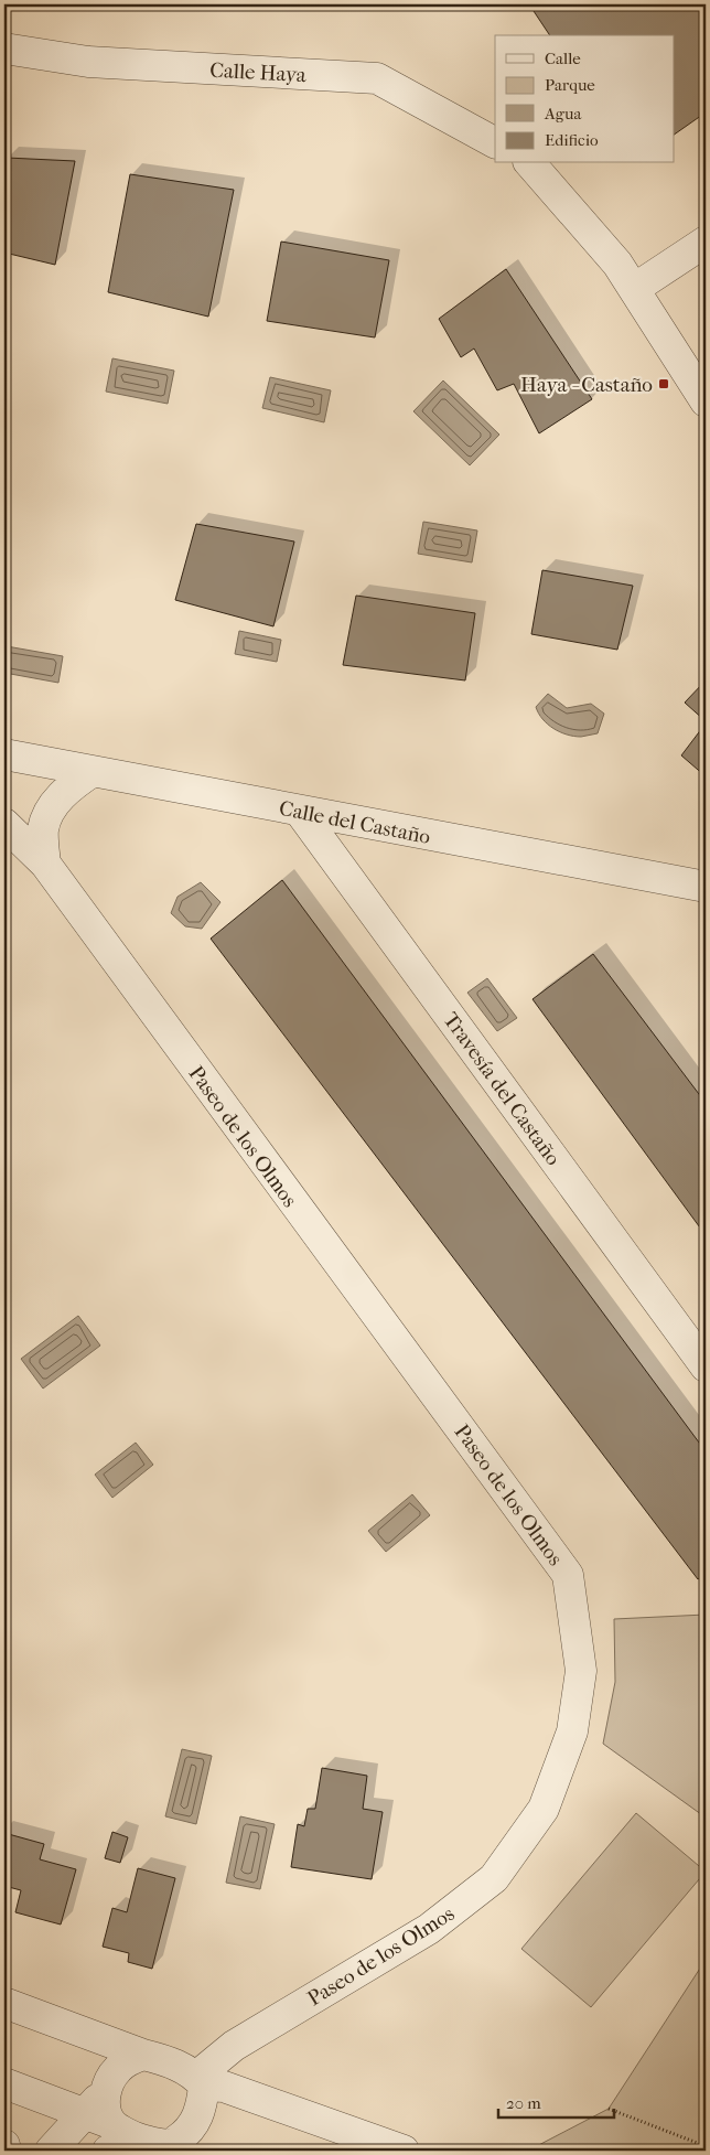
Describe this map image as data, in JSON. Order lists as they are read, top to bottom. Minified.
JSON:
{"streets":{"street":["Calle Haya","Calle del Castaño","Travesía del Castaño","Paseo de los Olmos"]},"crossings":[["Calle del Castaño","Travesía del Castaño"]],"places":{"transit":["Haya - Castaño"]},"legend":["Calle","Parque","Agua","Edificio"],"scale_bar":"20 m"}
